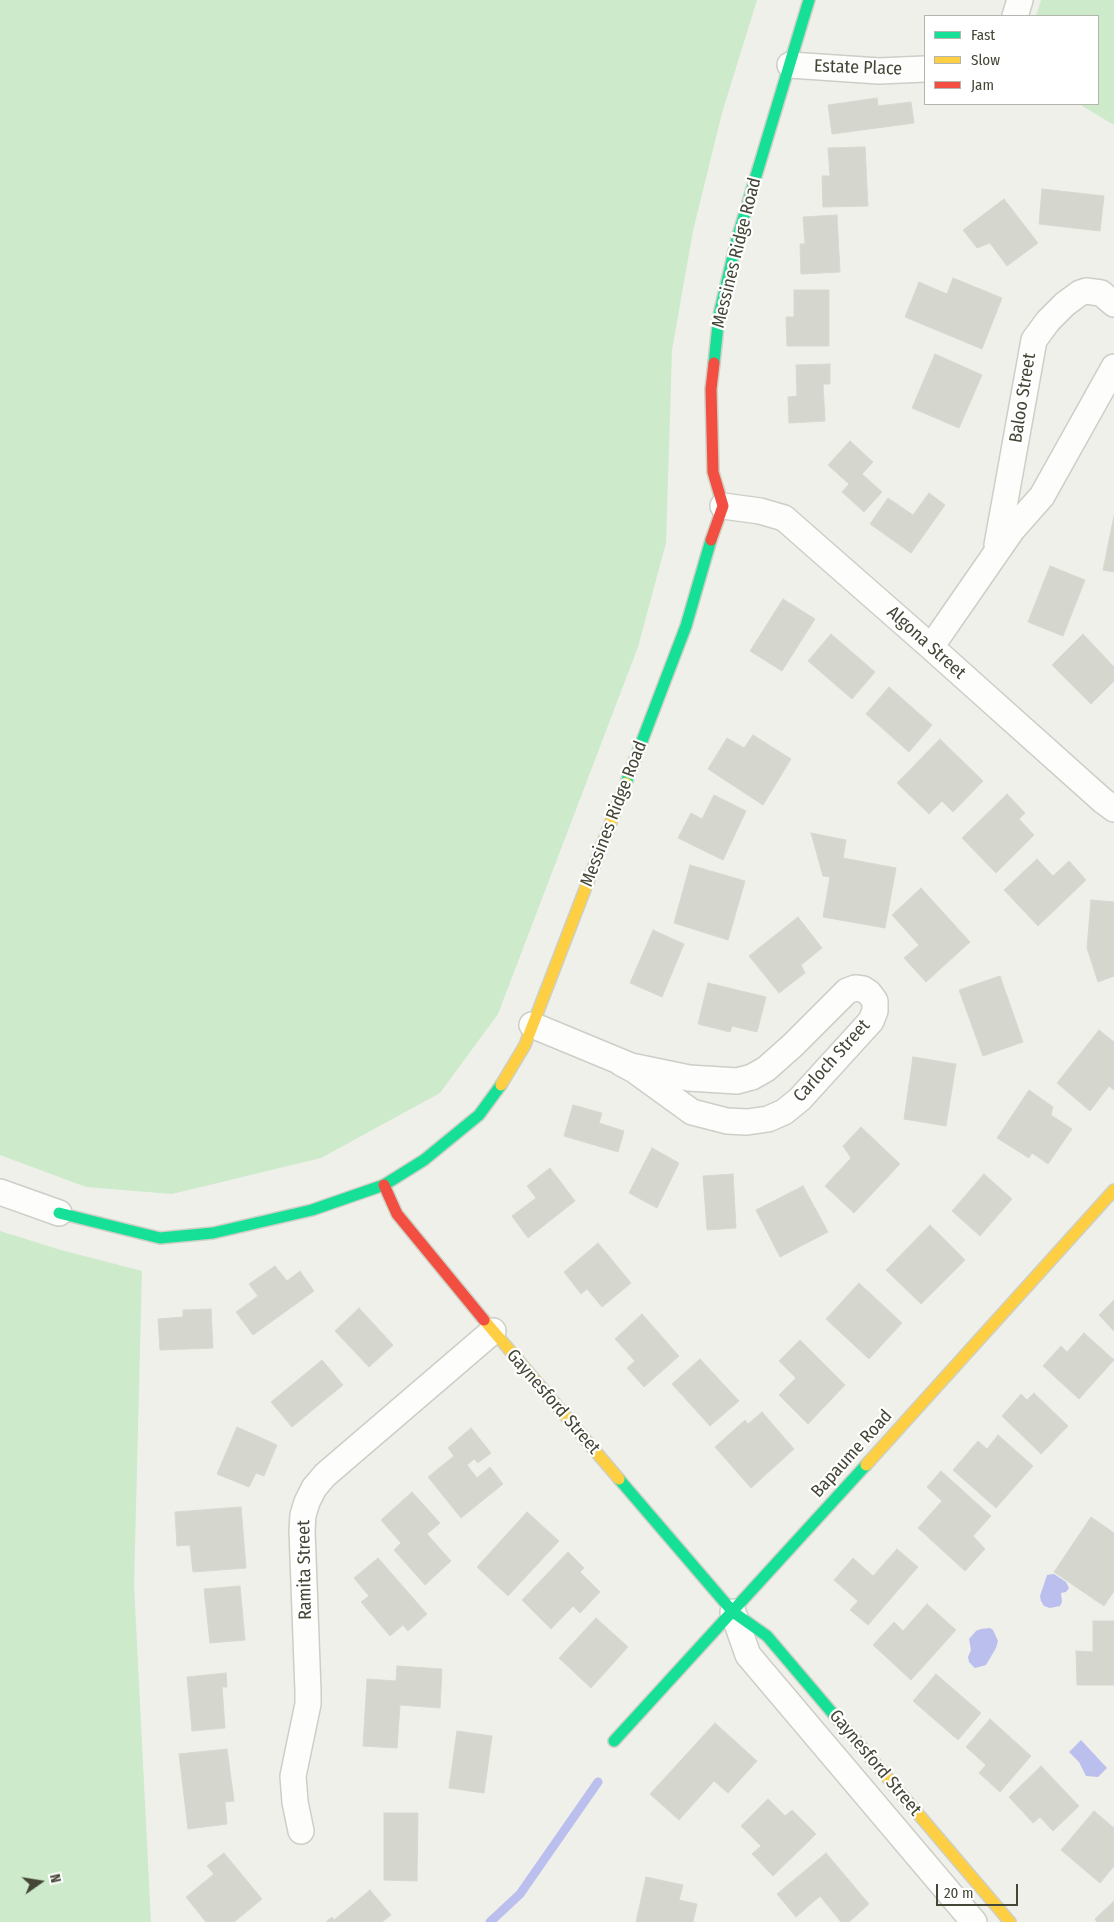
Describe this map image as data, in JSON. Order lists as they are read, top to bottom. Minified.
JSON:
{"streets":{"street":["Estate Place","Messines Ridge Road","Baloo Street","Algona Street","Carloch Street","Gaynesford Street","Bapaume Road","Ramita Street"]},"crossings":[["Estate Place","Messines Ridge Road"],["Messines Ridge Road","Algona Street"],["Messines Ridge Road","Carloch Street"],["Messines Ridge Road","Gaynesford Street"],["Baloo Street","Algona Street"],["Gaynesford Street","Bapaume Road"],["Gaynesford Street","Ramita Street"]],"legend":["Fast","Slow","Jam"],"scale_bar":"20 m","north":"right"}
